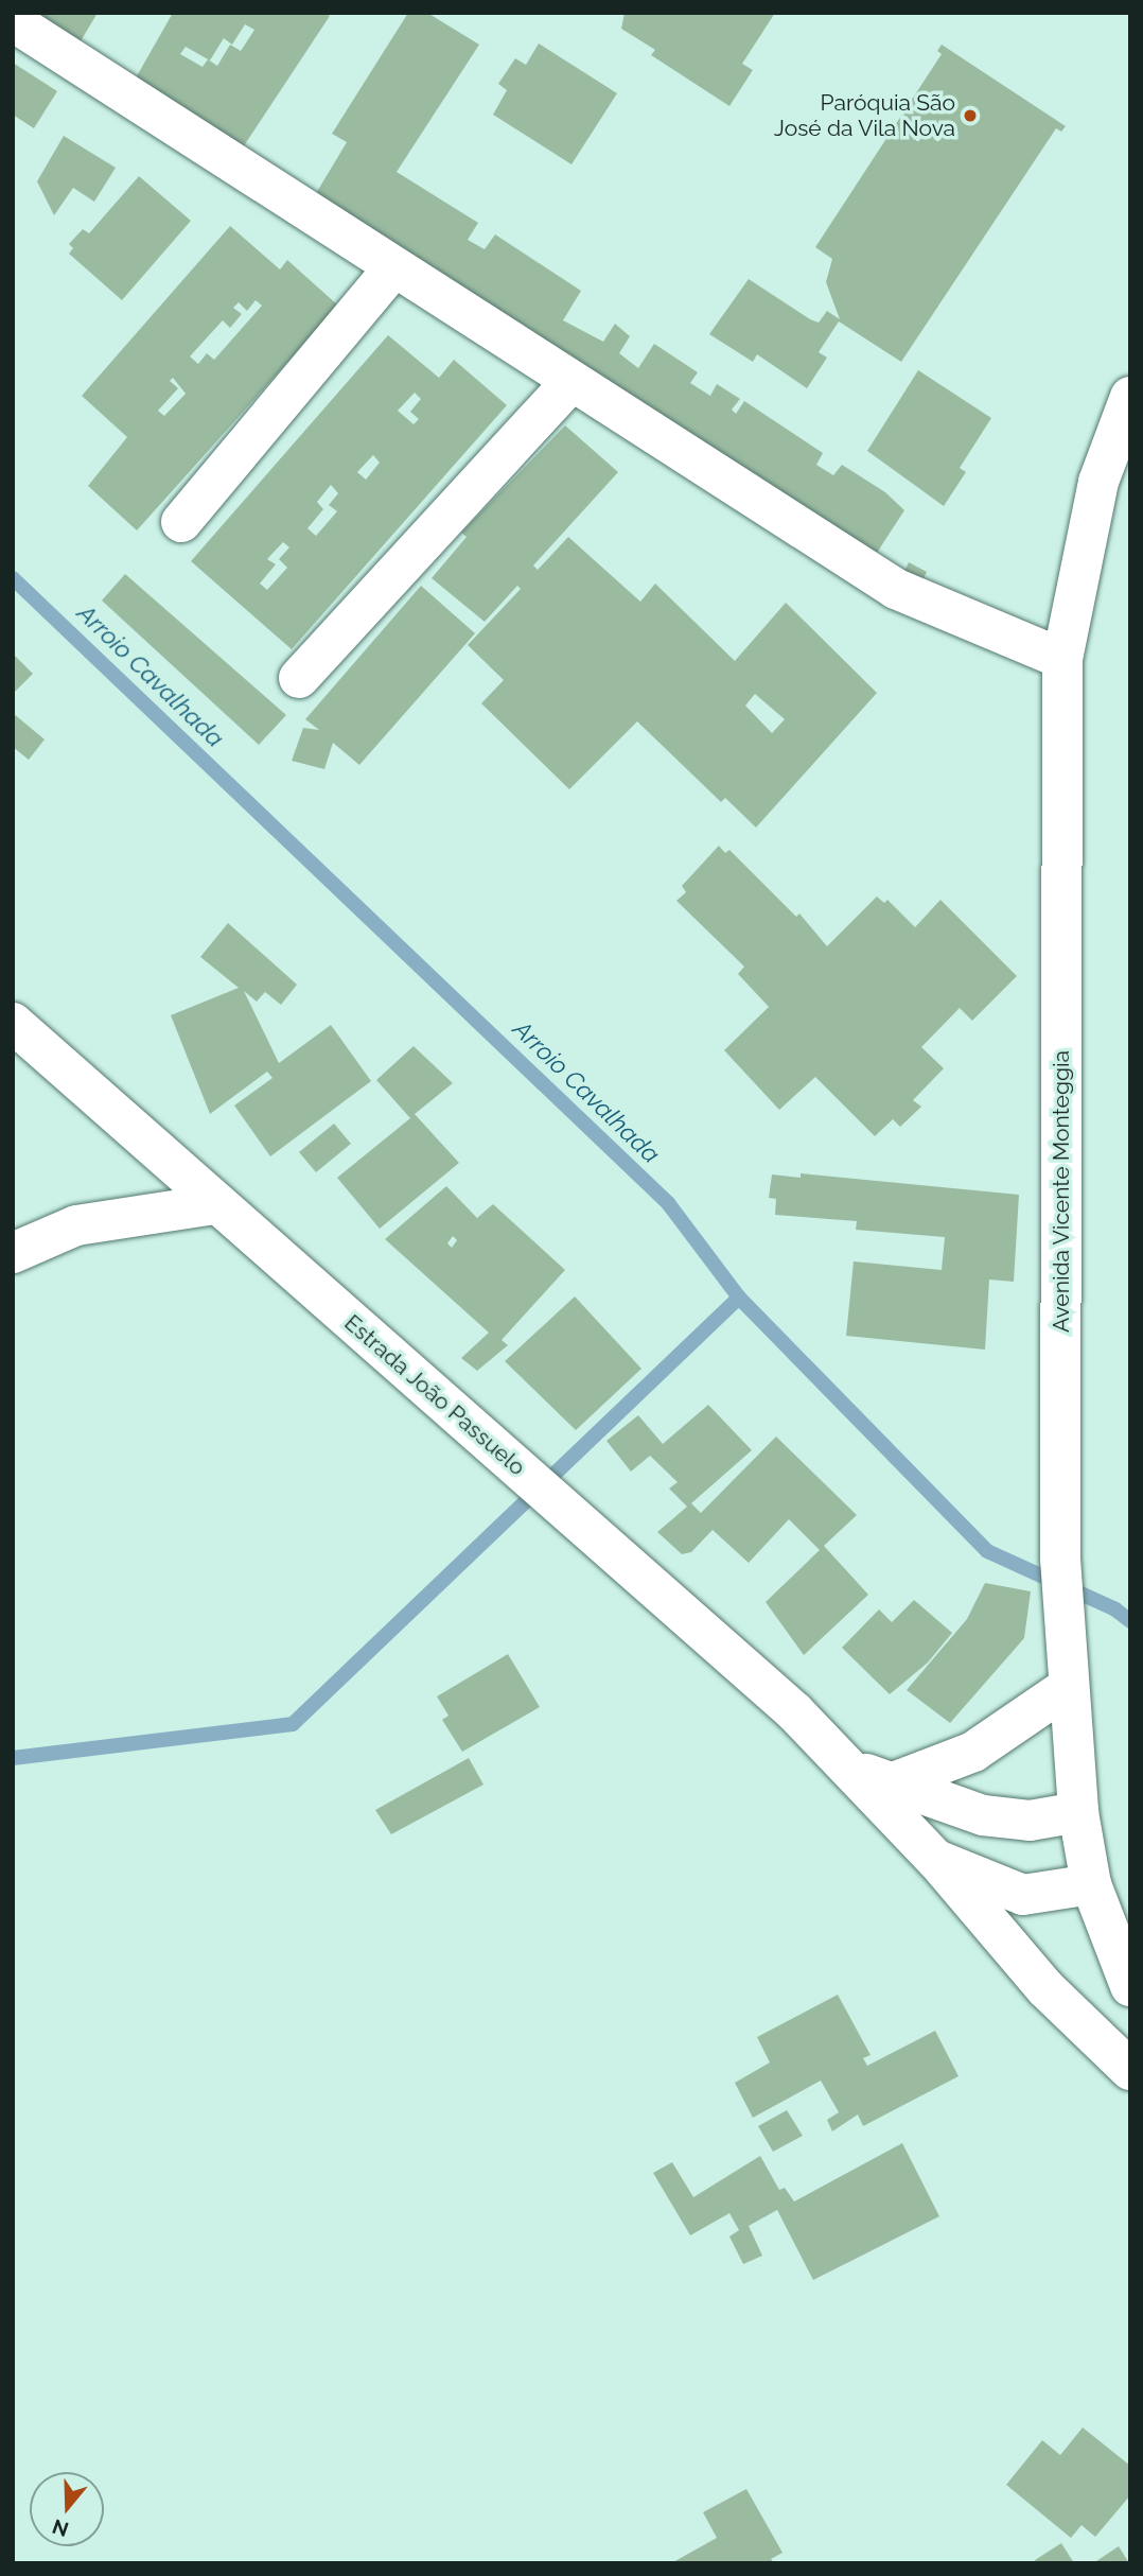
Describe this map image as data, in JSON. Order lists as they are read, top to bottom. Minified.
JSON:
{"streets":{"street":["Avenida Vicente Monteggia","Estrada João Passuelo"]},"crossings":[["Avenida Vicente Monteggia","Estrada João Passuelo"]],"water":["Arroio Cavalhada"],"places":["Paróquia São José da Vila Nova"],"north":"bottom"}
